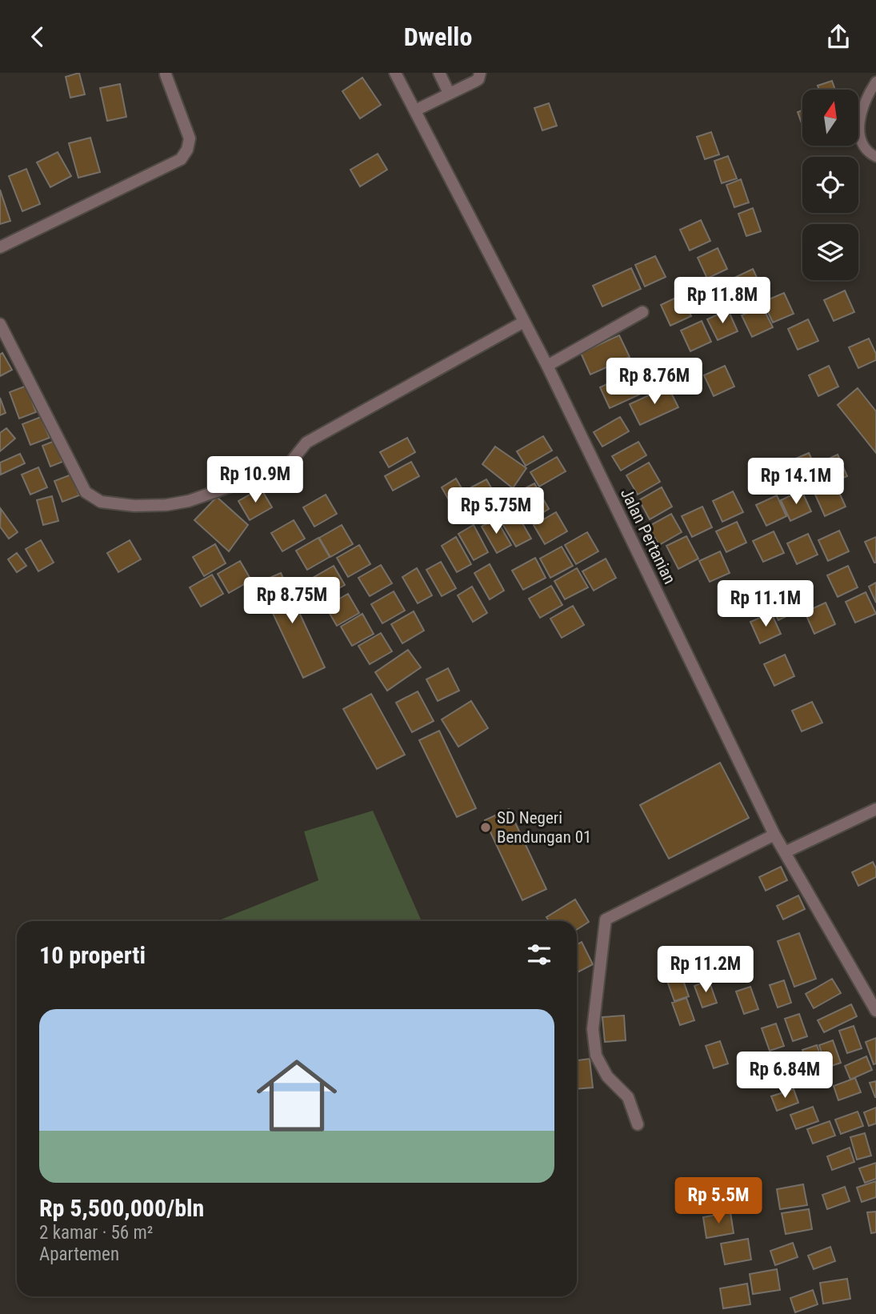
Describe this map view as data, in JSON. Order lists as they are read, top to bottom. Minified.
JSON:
{"streets":{"street":["Jalan Pertanian"]},"places":["SD Negeri Bendungan 01"],"north":"top","page":{"header":"Dwello","price":["Rp 11.8M","Rp 8.76M","Rp 10.9M","Rp 14.1M","Rp 5.75M","Rp 8.75M","Rp 11.1M","Rp 11.2M","Rp 6.84M","Rp 5.5M"],"heading":"10 properti","list":[{"name":"Rp 5,500,000/bln","note":"2 kamar · 56 m² · Apartemen"}]}}
